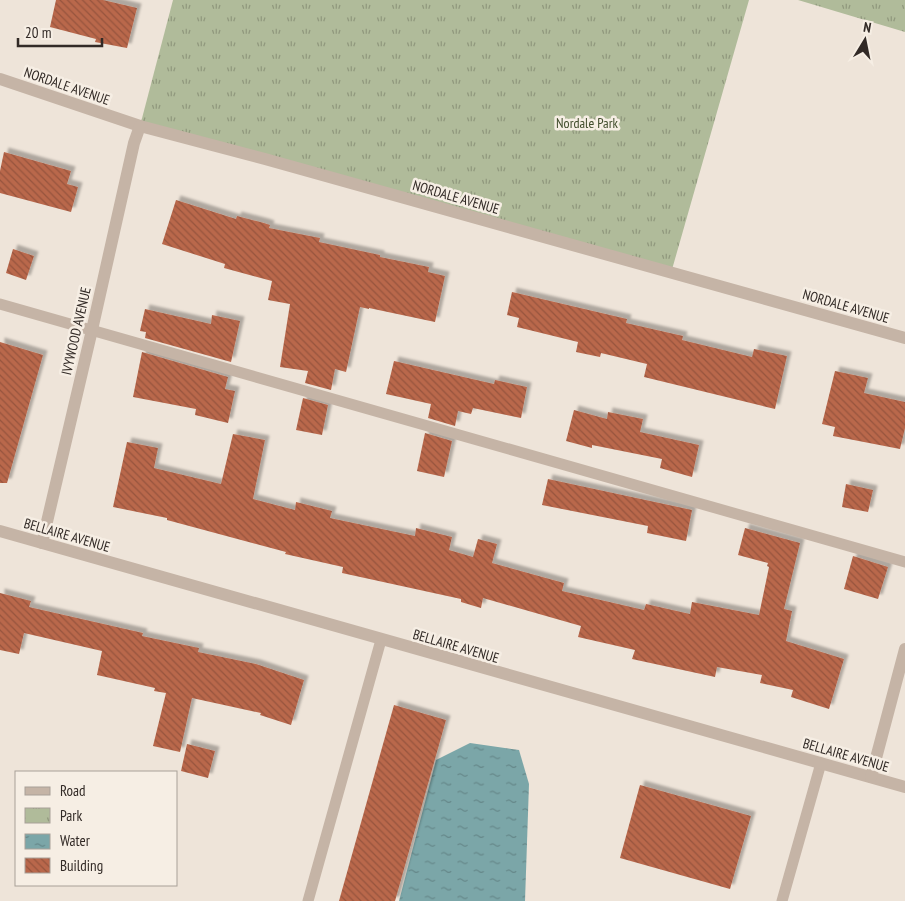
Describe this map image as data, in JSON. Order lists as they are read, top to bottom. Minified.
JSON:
{"streets":{"street":["NORDALE AVENUE","IVYWOOD AVENUE","BELLAIRE AVENUE"]},"crossings":[["NORDALE AVENUE","IVYWOOD AVENUE"],["IVYWOOD AVENUE","BELLAIRE AVENUE"]],"parks":["Nordale Park"],"legend":["Road","Park","Water","Building"],"scale_bar":"20 m","north":"top"}
